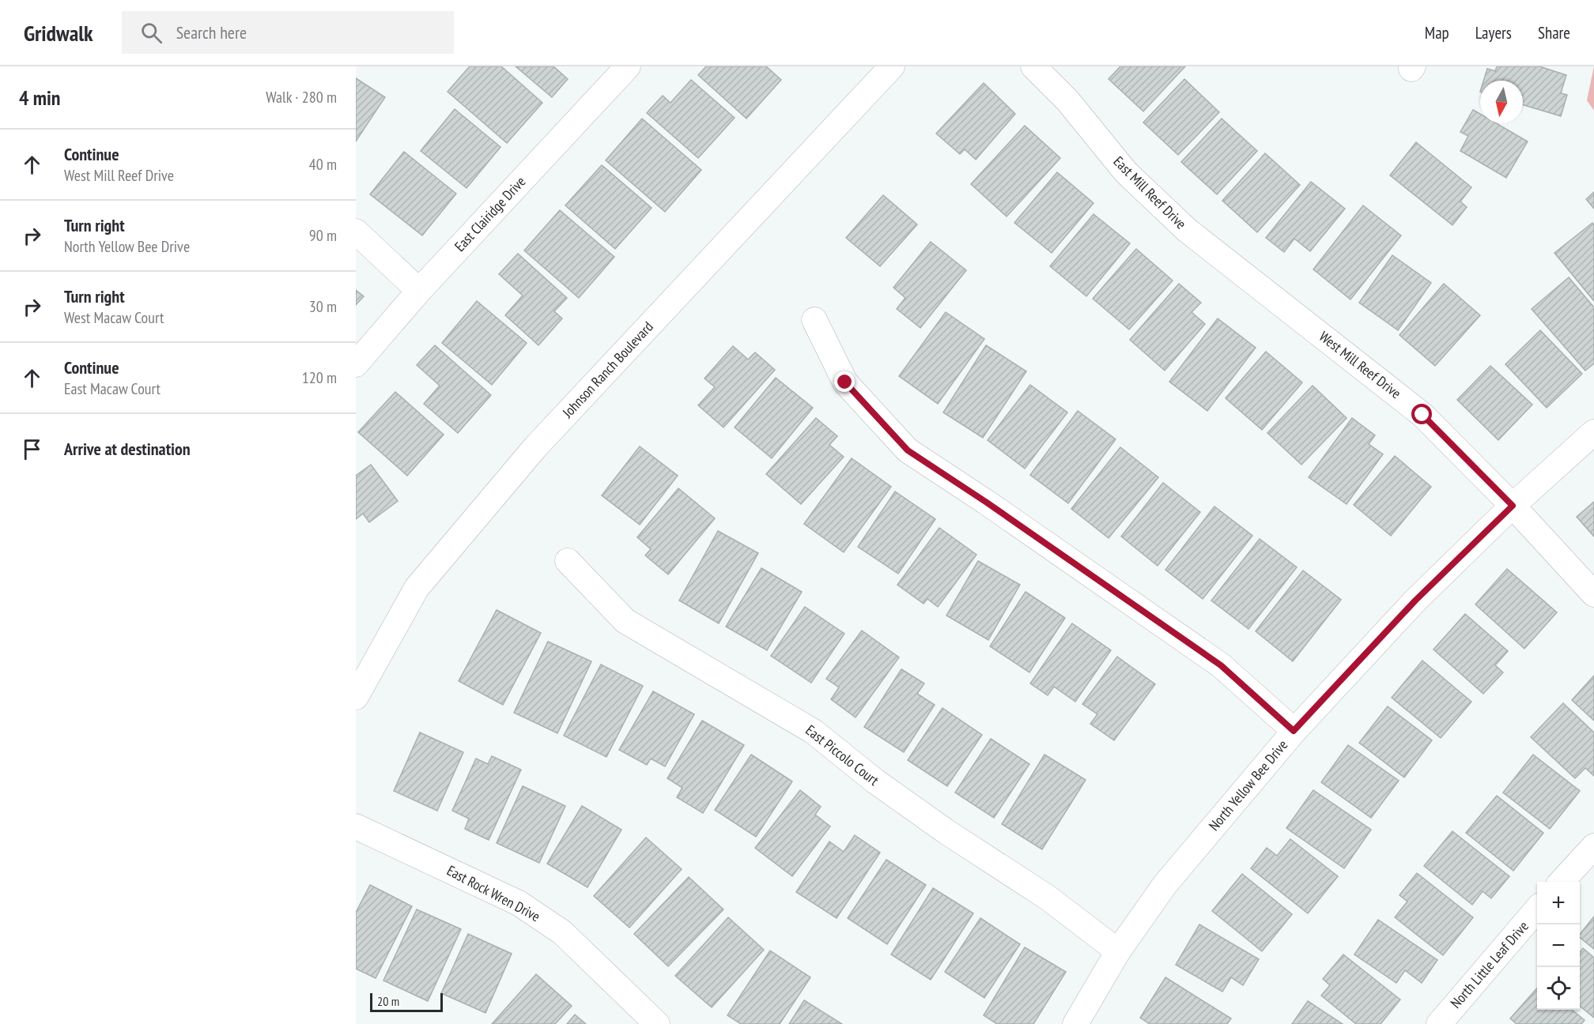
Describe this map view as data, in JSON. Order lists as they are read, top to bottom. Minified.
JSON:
{"streets":{"street":["East Mill Reef Drive","East Clairidge Drive","West Mill Reef Drive","Johnson Ranch Boulevard","East Piccolo Court","North Yellow Bee Drive","East Rock Wren Drive","North Little Leaf Drive"]},"crossings":[["East Mill Reef Drive","West Mill Reef Drive"],["West Mill Reef Drive","North Yellow Bee Drive"],["East Piccolo Court","North Yellow Bee Drive"]],"scale_bar":"20 m","north":"bottom","page":{"header":"Gridwalk","search":"Search here","nav":["Map","Layers","Share"],"heading":["4 min","Walk · 280 m"],"list":[["Continue","West Mill Reef Drive","40 m"],["Turn right","North Yellow Bee Drive","90 m"],["Turn right","West Macaw Court","30 m"],["Continue","East Macaw Court","120 m"],"Arrive at destination"],"map_buttons":["+","−"],"scale":"20 m"}}
